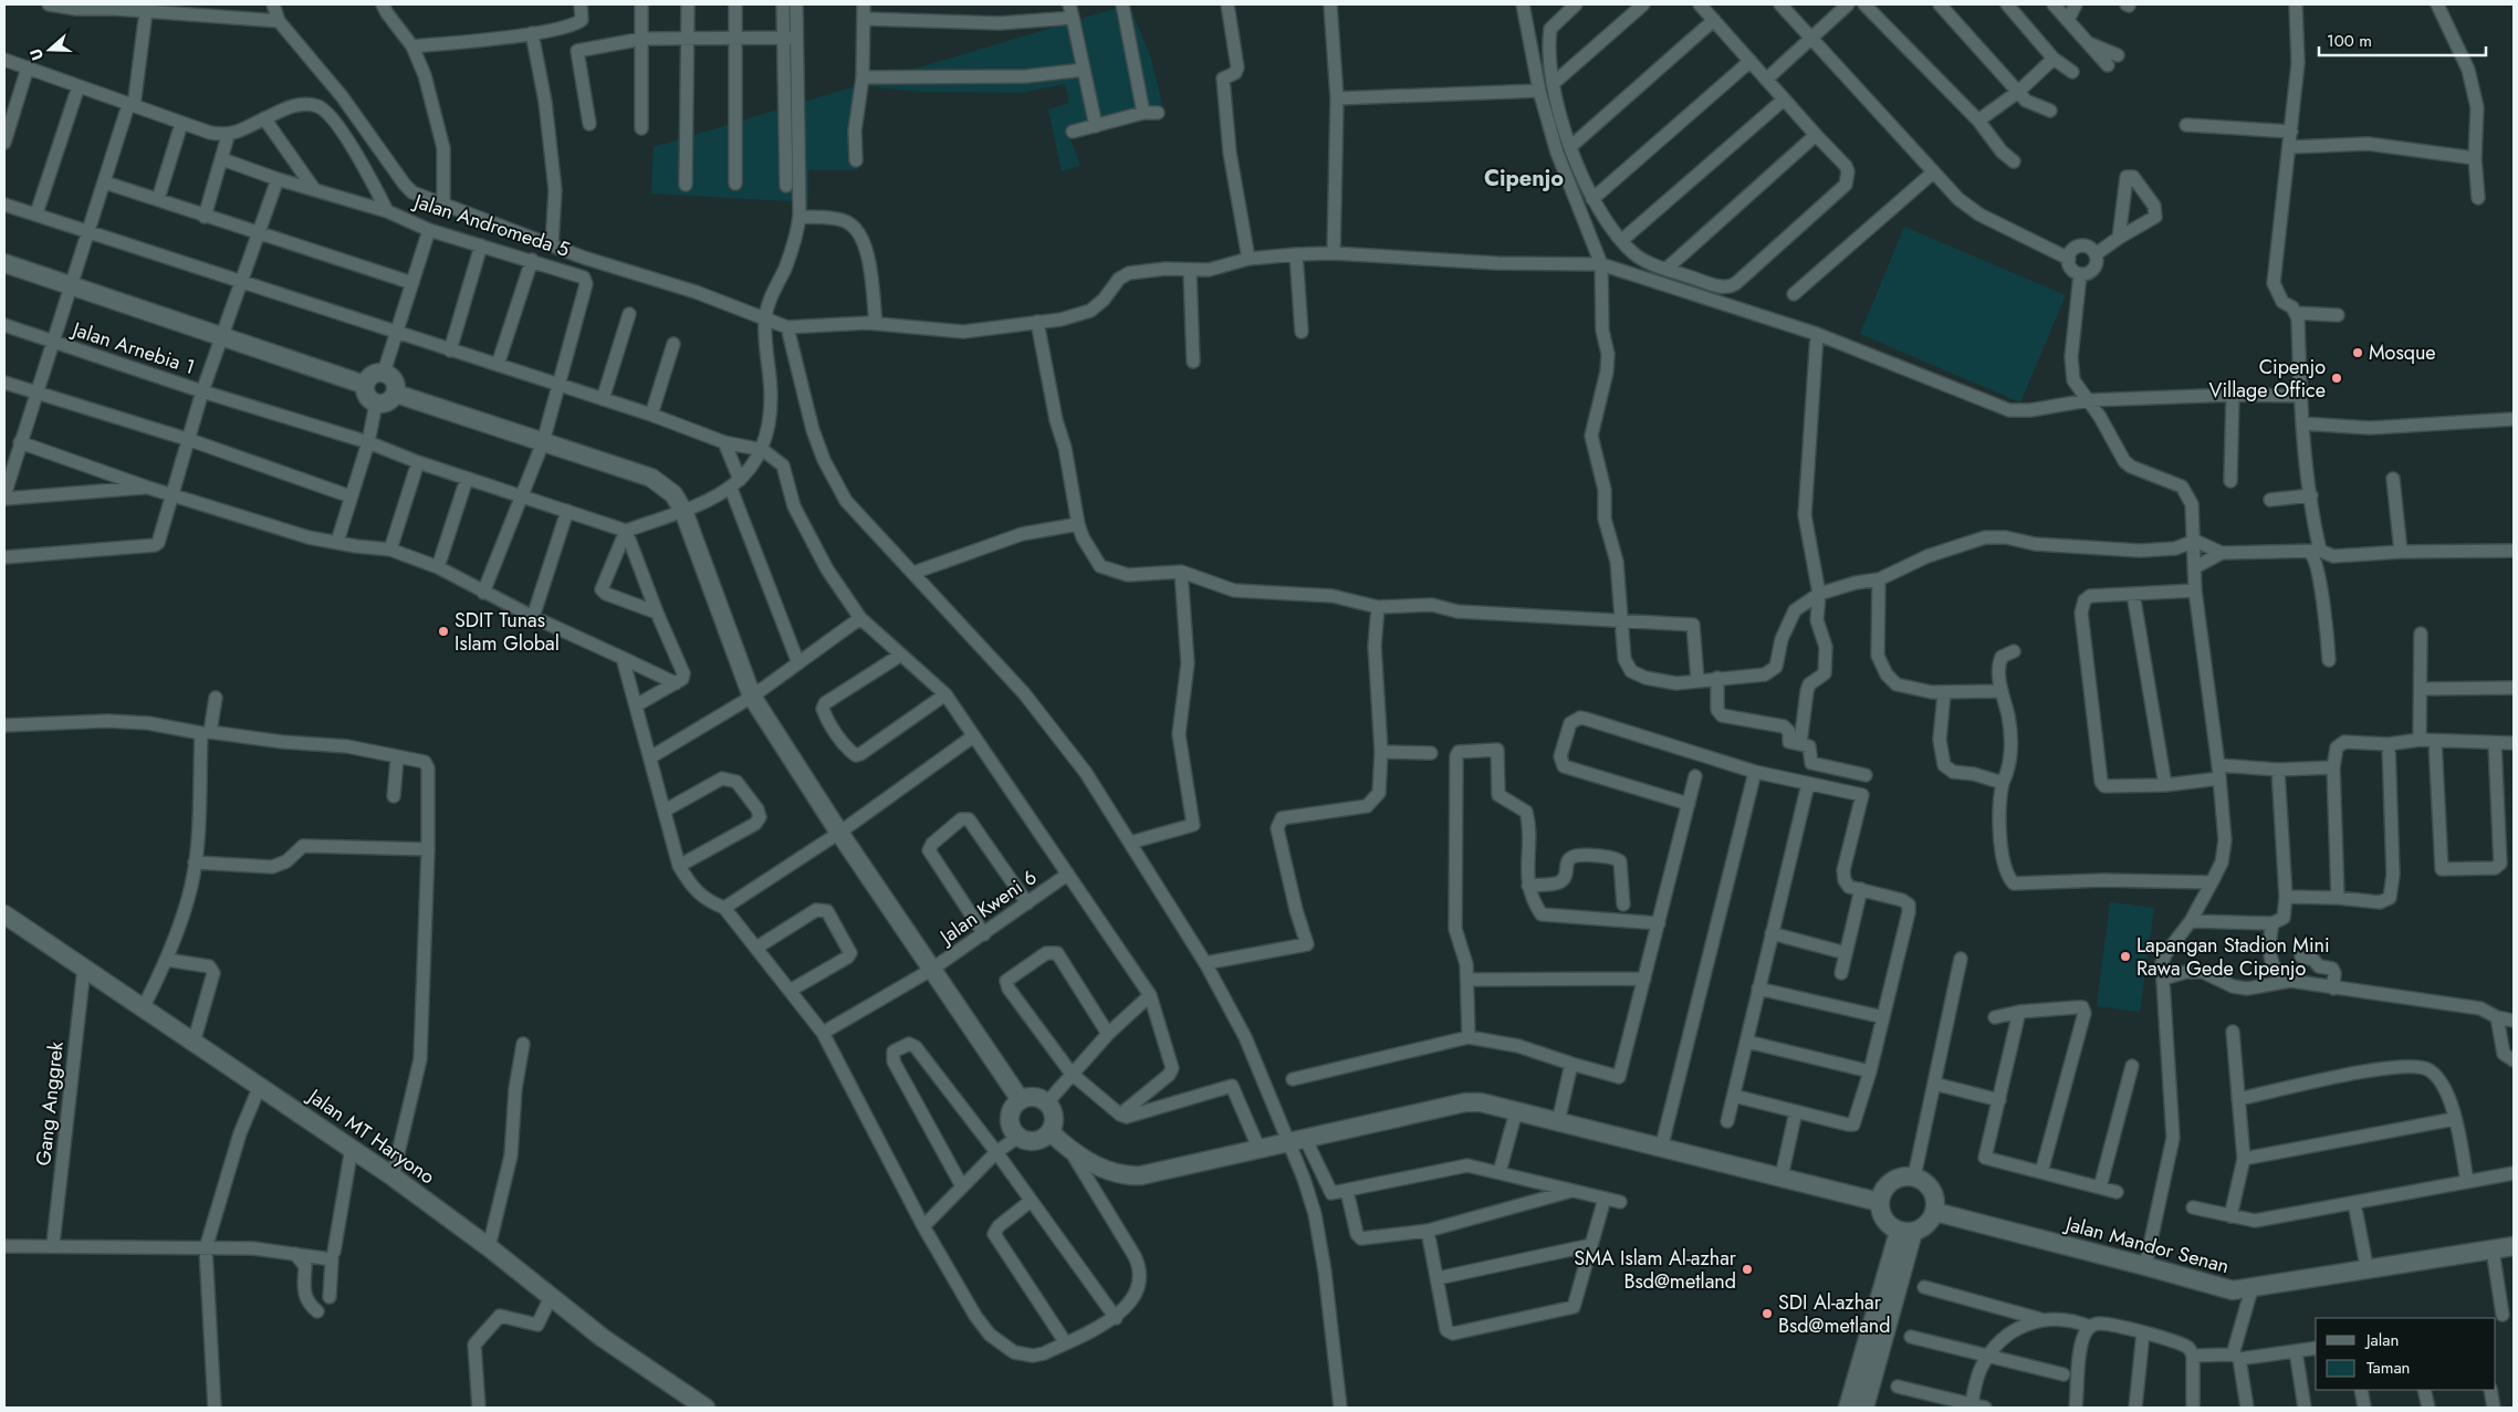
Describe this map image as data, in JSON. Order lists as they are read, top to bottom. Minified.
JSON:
{"streets":{"street":["Jalan Andromeda 5","Jalan Arnebia 1","Jalan Kweni 6","Gang Anggrek","Jalan MT Haryono","Jalan Mandor Senan"]},"crossings":[["Gang Anggrek","Jalan MT Haryono"]],"districts":["Cipenjo"],"places":["Mosque","Cipenjo Village Office","SDIT Tunas Islam Global","Lapangan Stadion Mini Rawa Gede Cipenjo","SMA Islam Al-azhar Bsd@metland","SDI Al-azhar Bsd@metland"],"legend":["Jalan","Taman"],"scale_bar":"100 m","north":"left"}
